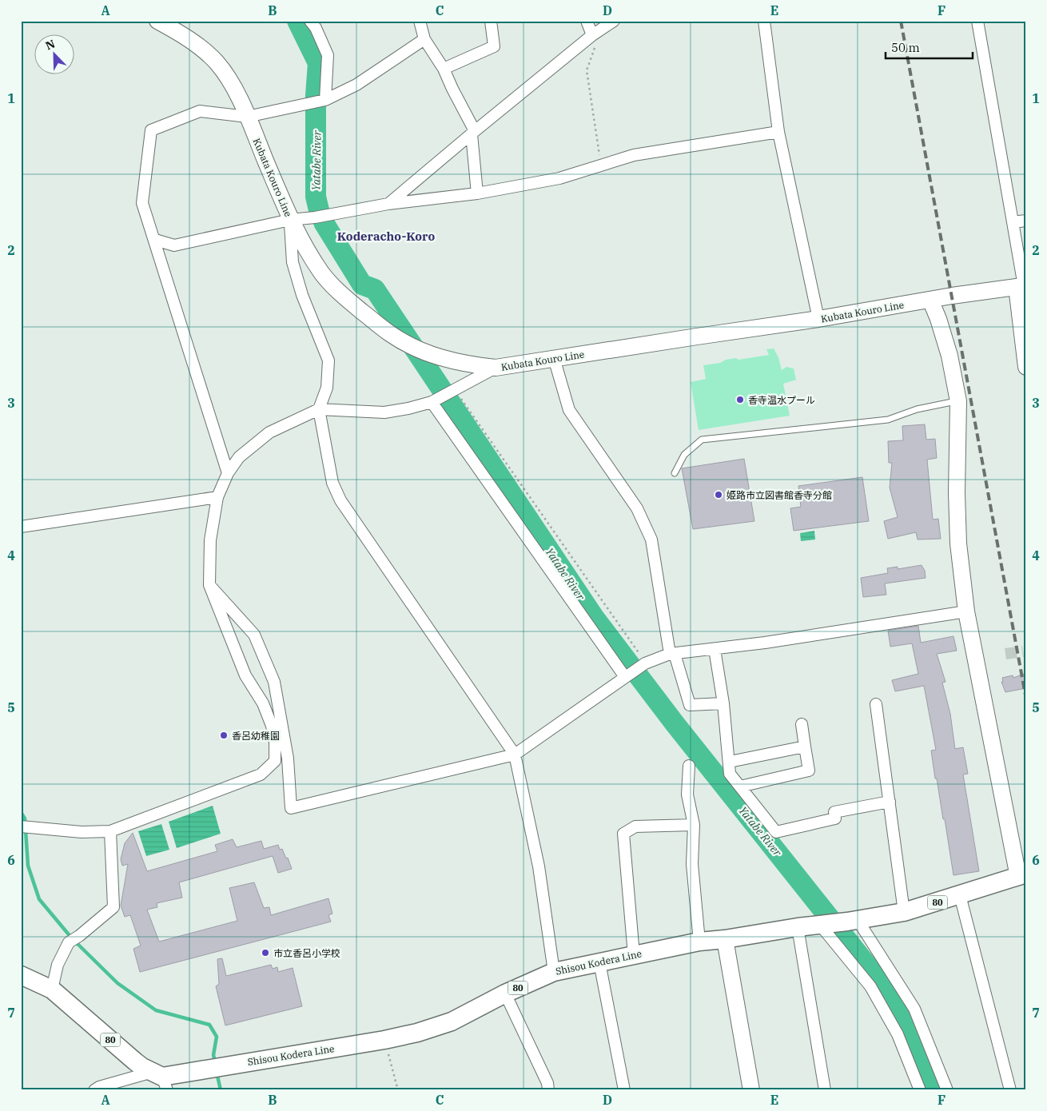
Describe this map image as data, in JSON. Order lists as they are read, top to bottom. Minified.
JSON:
{"streets":{"main road":["Kubata Kouro Line","80","Shisou Kodera Line"]},"crossings":[["80","Shisou Kodera Line"]],"districts":["Koderacho-Koro"],"water":["Yatabe River"],"places":["香寺温水プール","姫路市立図書館香寺分館","香呂幼稚園","市立香呂小学校"],"scale_bar":"50 m","north":"top left","grid":{"columns":["A","B","C","D","E","F"],"rows":["1","2","3","4","5","6","7"]}}
